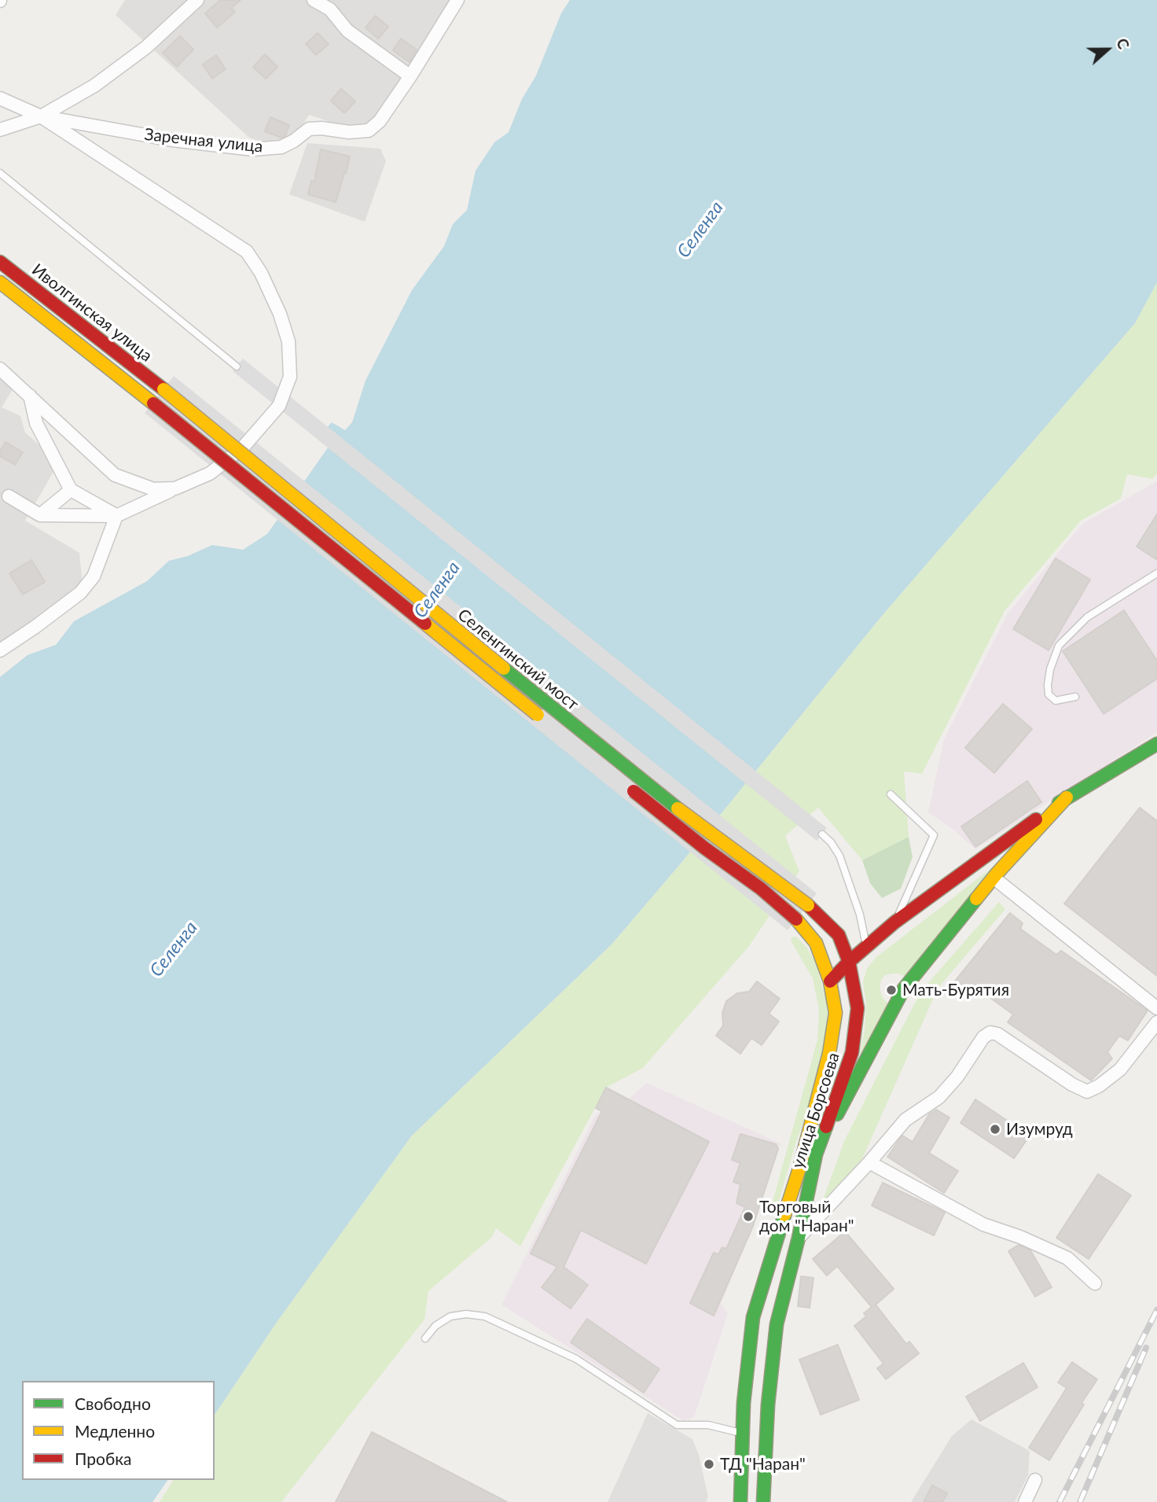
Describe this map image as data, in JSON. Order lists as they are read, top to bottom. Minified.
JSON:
{"streets":{"main road":["Иволгинская улица","Селенгинский мост","улица Борсоева"],"street":["Заречная улица"]},"crossings":[["Иволгинская улица","Селенгинский мост"],["Селенгинский мост","улица Борсоева"]],"water":["Селенга"],"places":["Мать-Бурятия","Изумруд","Торговый дом \"Наран\"","ТД \"Наран\""],"legend":["Свободно","Медленно","Пробка"],"north":"right"}
